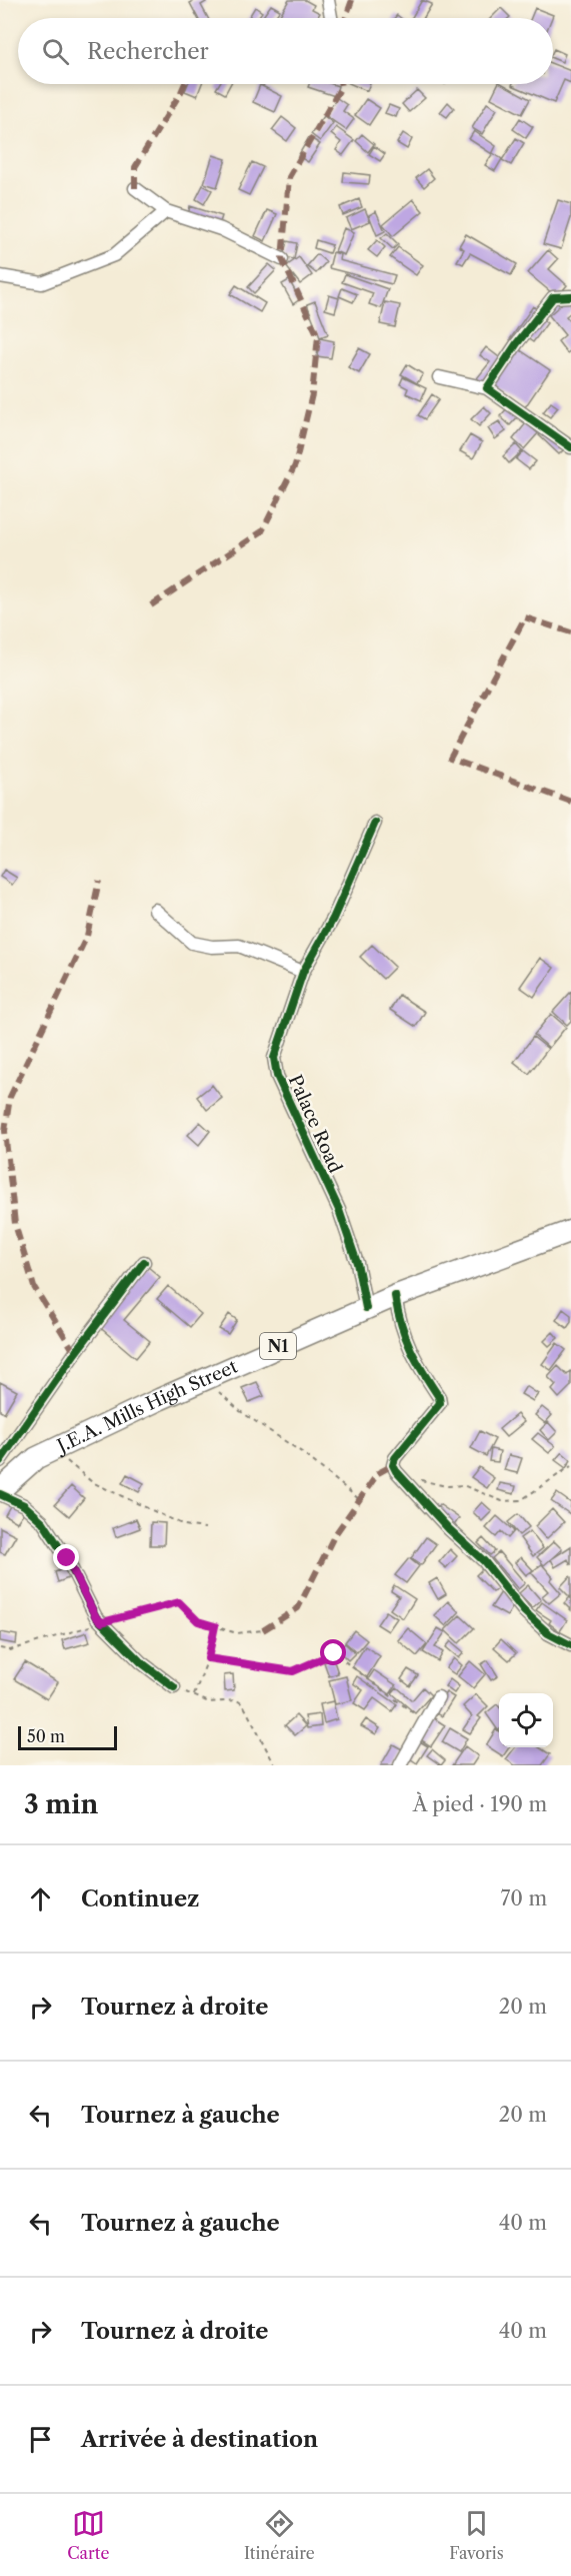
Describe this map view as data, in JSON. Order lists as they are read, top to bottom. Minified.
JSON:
{"streets":{"highway":["N1","J.E.A. Mills High Street"],"street":["Palace Road"]},"crossings":[["Palace Road","J.E.A. Mills High Street"]],"scale_bar":"50 m","page":{"search":"Rechercher","scale":"50 m","heading":["3 min","À pied · 190 m"],"list":[["Continuez","70 m"],["Tournez à droite","20 m"],["Tournez à gauche","20 m"],["Tournez à gauche","40 m"],["Tournez à droite","40 m"],"Arrivée à destination"],"nav":["Carte","Itinéraire","Favoris"]}}
